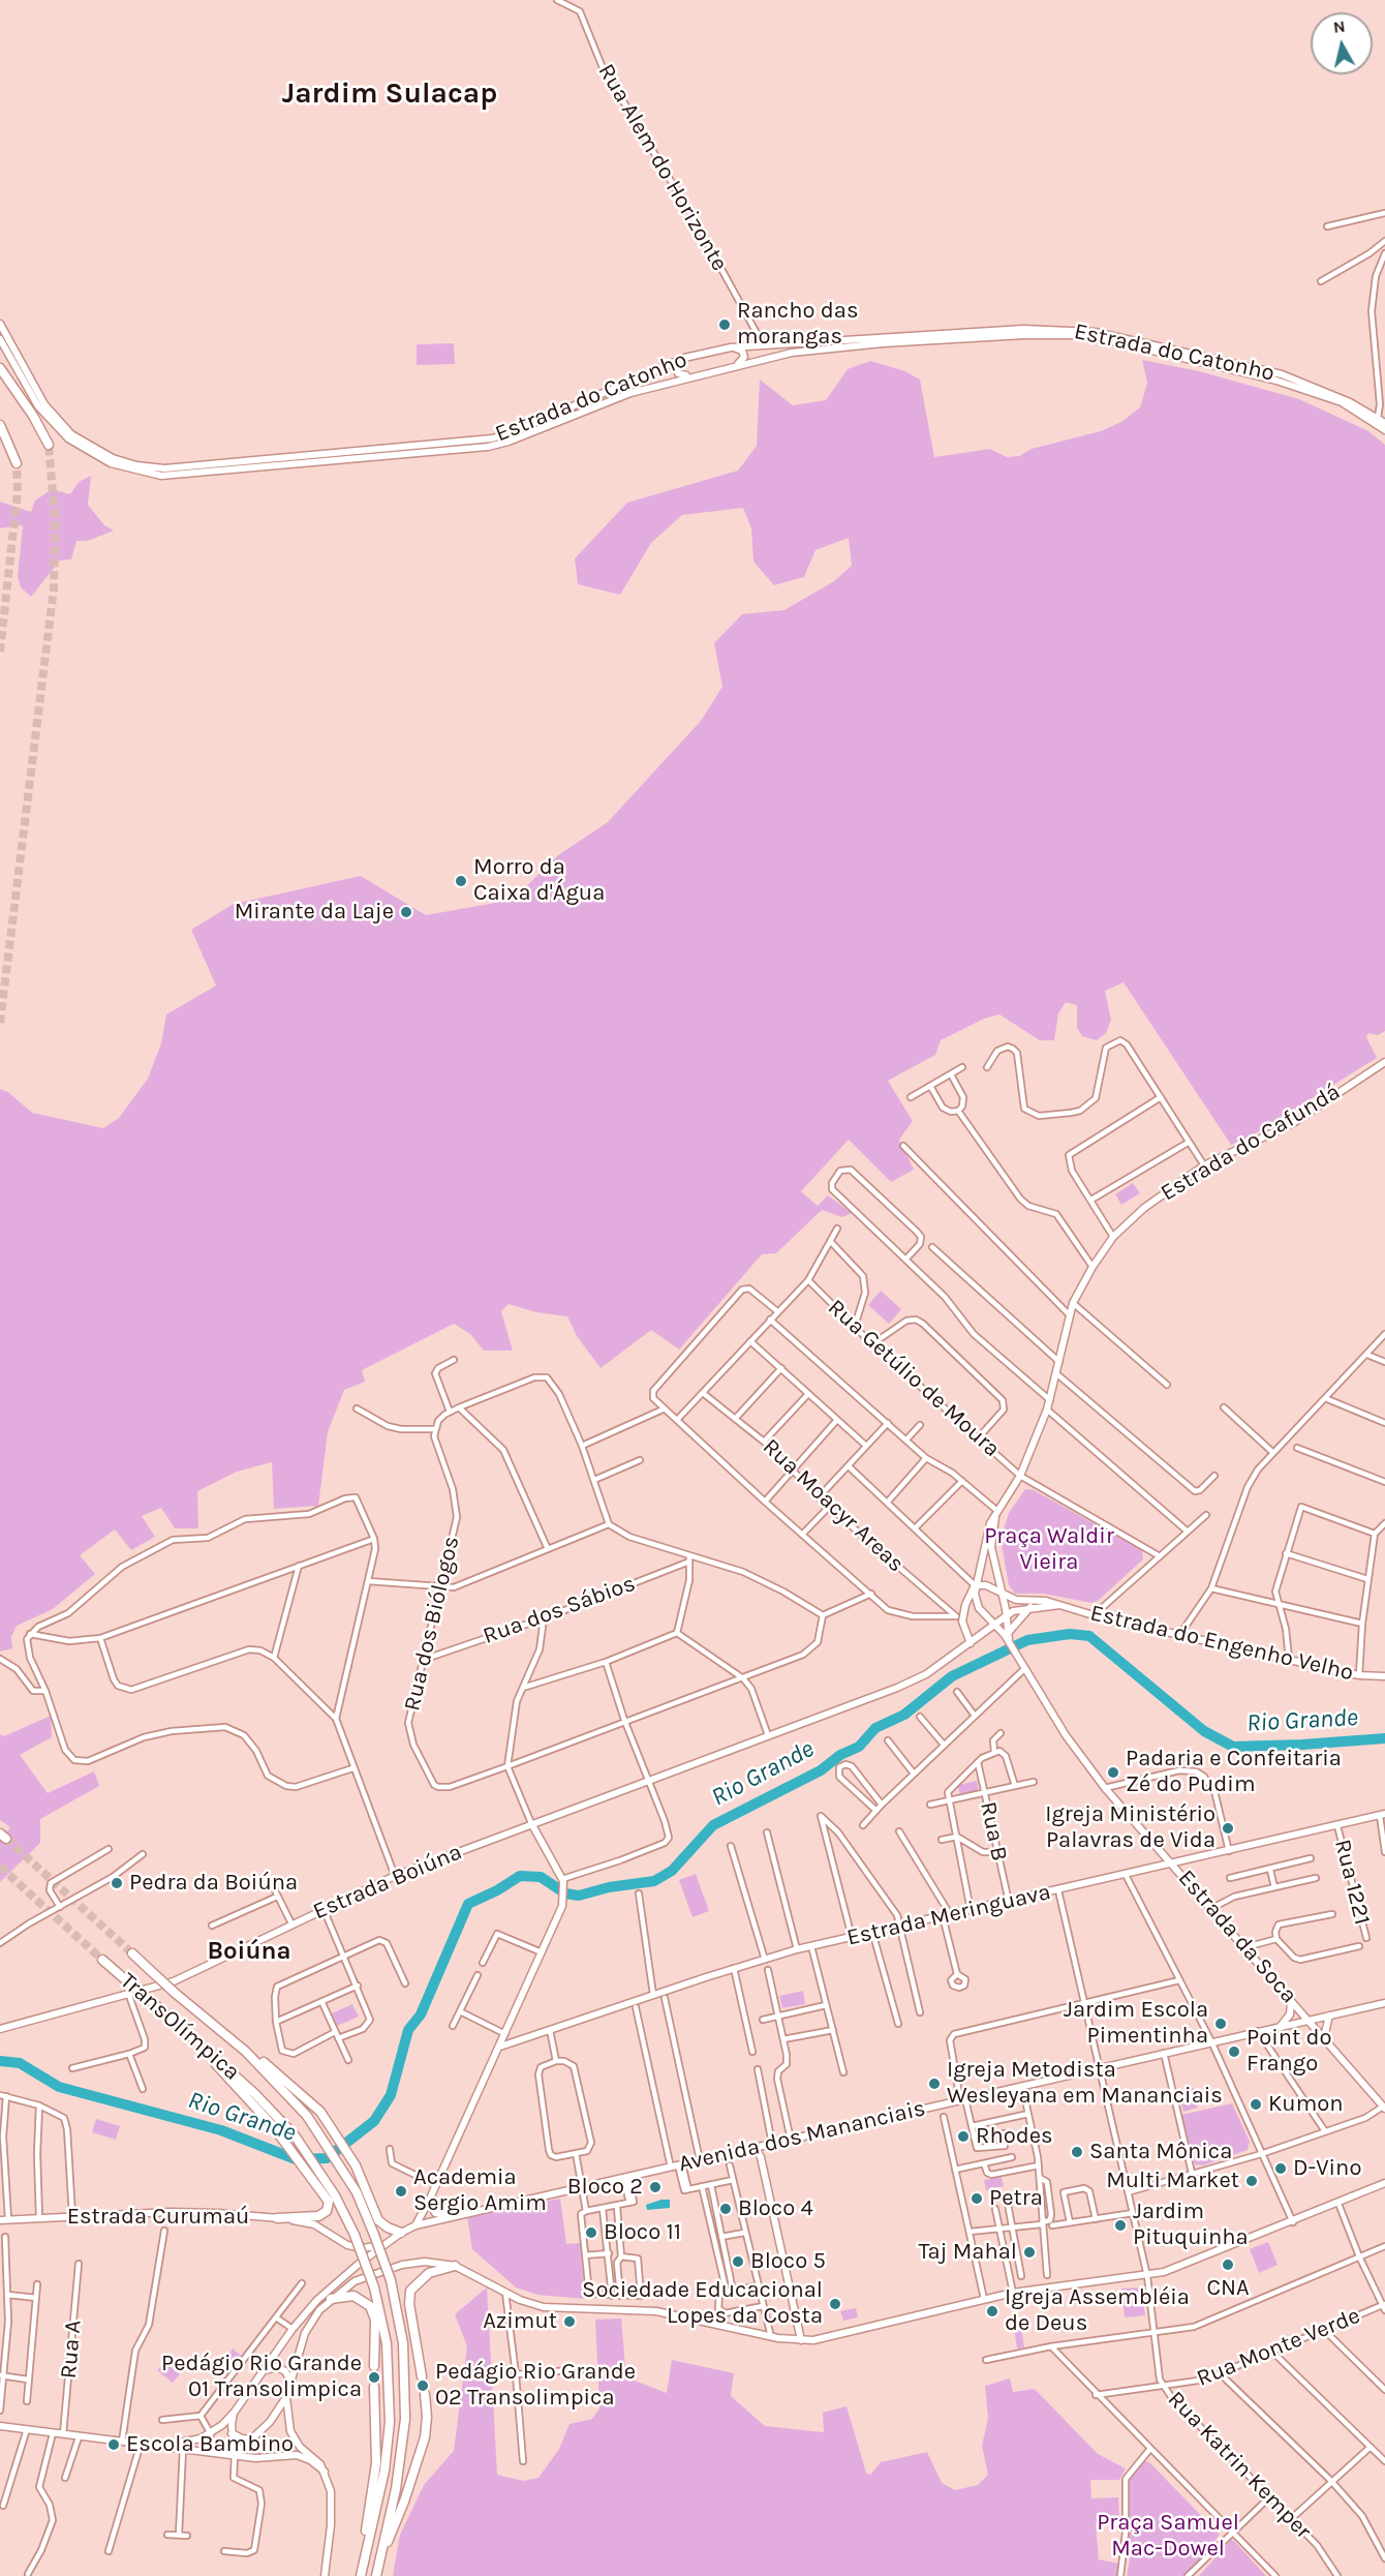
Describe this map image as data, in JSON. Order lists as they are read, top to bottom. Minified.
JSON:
{"streets":{"highway":["TransOlímpica"],"street":["Rua Alem do Horizonte","Estrada do Catonho","Estrada do Cafundá","Rua Getúlio de Moura","Rua Moacyr Areas","Rua dos Sábios","Rua dos Biólogos","Estrada do Engenho Velho","Rua B","Estrada Boiúna","Rua 1221","Estrada Meringuava","Estrada da Soca","Avenida dos Mananciais","Estrada Curumaú","Rua Monte Verde","Rua A","Rua Katrin Kemper"]},"crossings":[["Rua Alem do Horizonte","Estrada do Catonho"],["Estrada do Cafundá","Rua Getúlio de Moura"],["Estrada do Cafundá","Estrada do Engenho Velho"],["Rua dos Sábios","Rua dos Biólogos"],["Estrada do Engenho Velho","Estrada Boiúna"],["Estrada do Engenho Velho","Estrada da Soca"],["Rua B","Estrada Meringuava"],["Rua 1221","Estrada Meringuava"],["Estrada Meringuava","Estrada da Soca"],["Estrada Meringuava","Rua Katrin Kemper"],["Estrada da Soca","Avenida dos Mananciais"],["Avenida dos Mananciais","Estrada Curumaú"],["Avenida dos Mananciais","Rua Katrin Kemper"],["Rua Monte Verde","Rua Katrin Kemper"]],"districts":["Jardim Sulacap","Boiúna"],"water":["Rio Grande"],"parks":["Praça Waldir Vieira","Praça Samuel Mac-Dowel"],"places":["Rancho das morangas","Morro da Caixa d'Água","Mirante da Laje","Padaria e Confeitaria Zé do Pudim","Igreja Ministério Palavras de Vida","Pedra da Boiúna","Jardim Escola Pimentinha","Point do Frango","Igreja Metodista Wesleyana em Mananciais","Kumon","Rhodes","Santa Mônica","D-Vino","Multi Market","Bloco 2","Academia Sergio Amim","Petra","Bloco 4","Jardim Pituquinha","Bloco 11","Taj Mahal","Bloco 5","CNA","Sociedade Educacional Lopes da Costa","Igreja Assembléia de Deus","Azimut","Pedágio Rio Grande 01 Transolimpica","Pedágio Rio Grande 02 Transolimpica","Escola Bambino"],"north":"top"}
